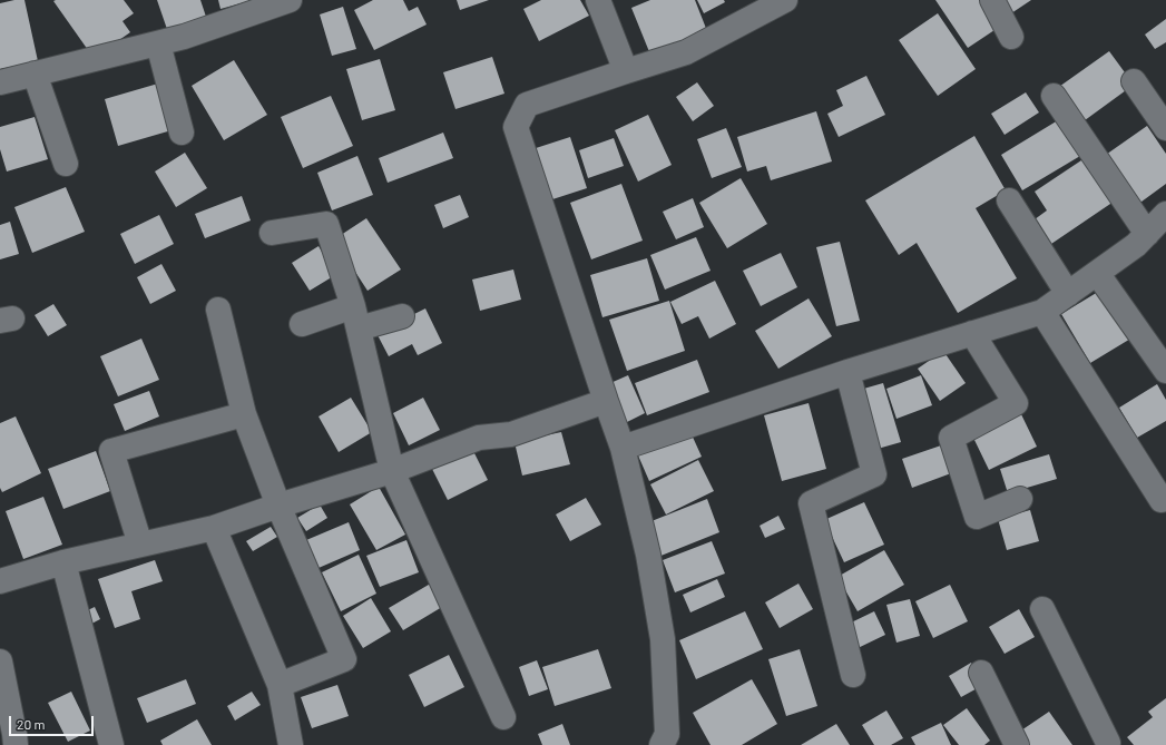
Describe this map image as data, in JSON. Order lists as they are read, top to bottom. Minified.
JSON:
{"scale_bar":"20 m"}
